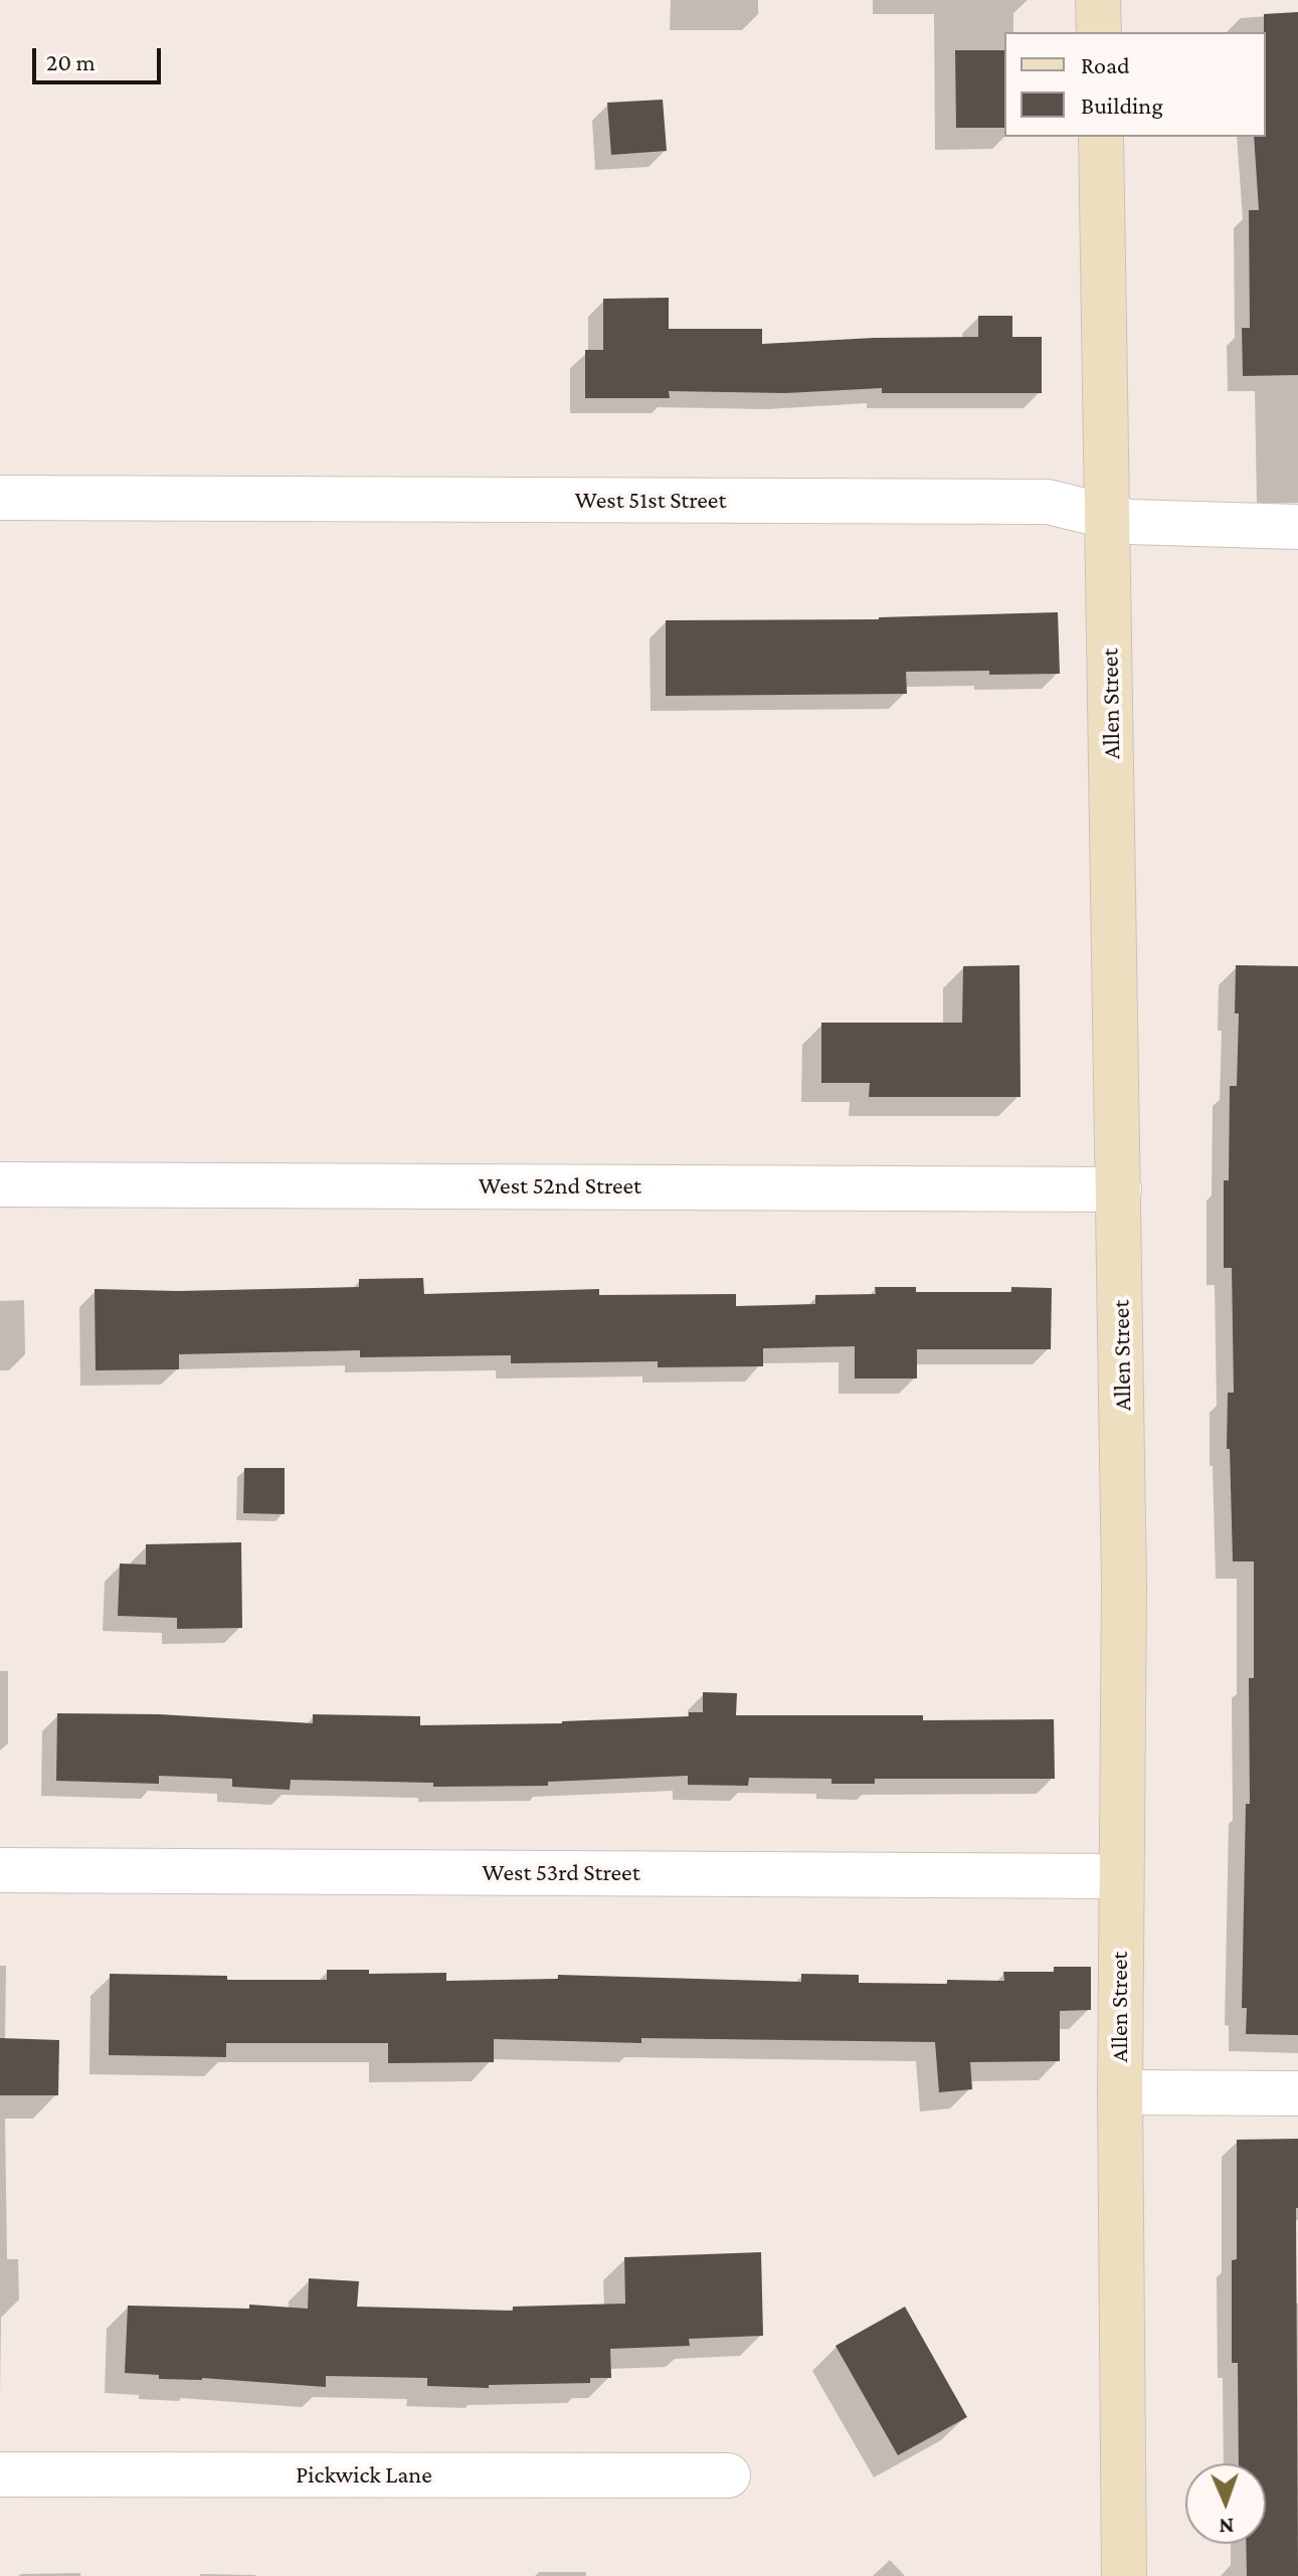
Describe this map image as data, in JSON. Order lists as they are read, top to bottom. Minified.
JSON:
{"streets":{"street":["West 51st Street","Allen Street","West 52nd Street","West 53rd Street","Pickwick Lane"]},"crossings":[["West 51st Street","Allen Street"],["Allen Street","West 52nd Street"],["Allen Street","West 53rd Street"]],"legend":["Road","Building"],"scale_bar":"20 m","north":"bottom"}
